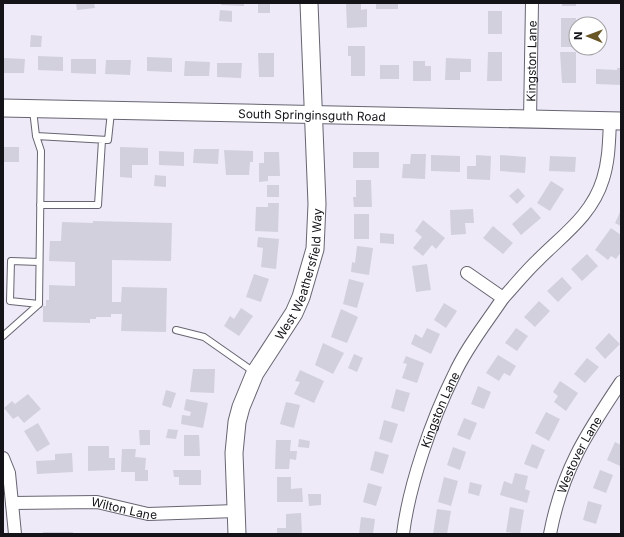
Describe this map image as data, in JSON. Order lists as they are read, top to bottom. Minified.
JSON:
{"streets":{"street":["Kingston Lane","South Springinsguth Road","West Weathersfield Way","Westover Lane","Wilton Lane"]},"crossings":[["Kingston Lane","South Springinsguth Road"],["South Springinsguth Road","West Weathersfield Way"],["West Weathersfield Way","Wilton Lane"]],"north":"left"}
